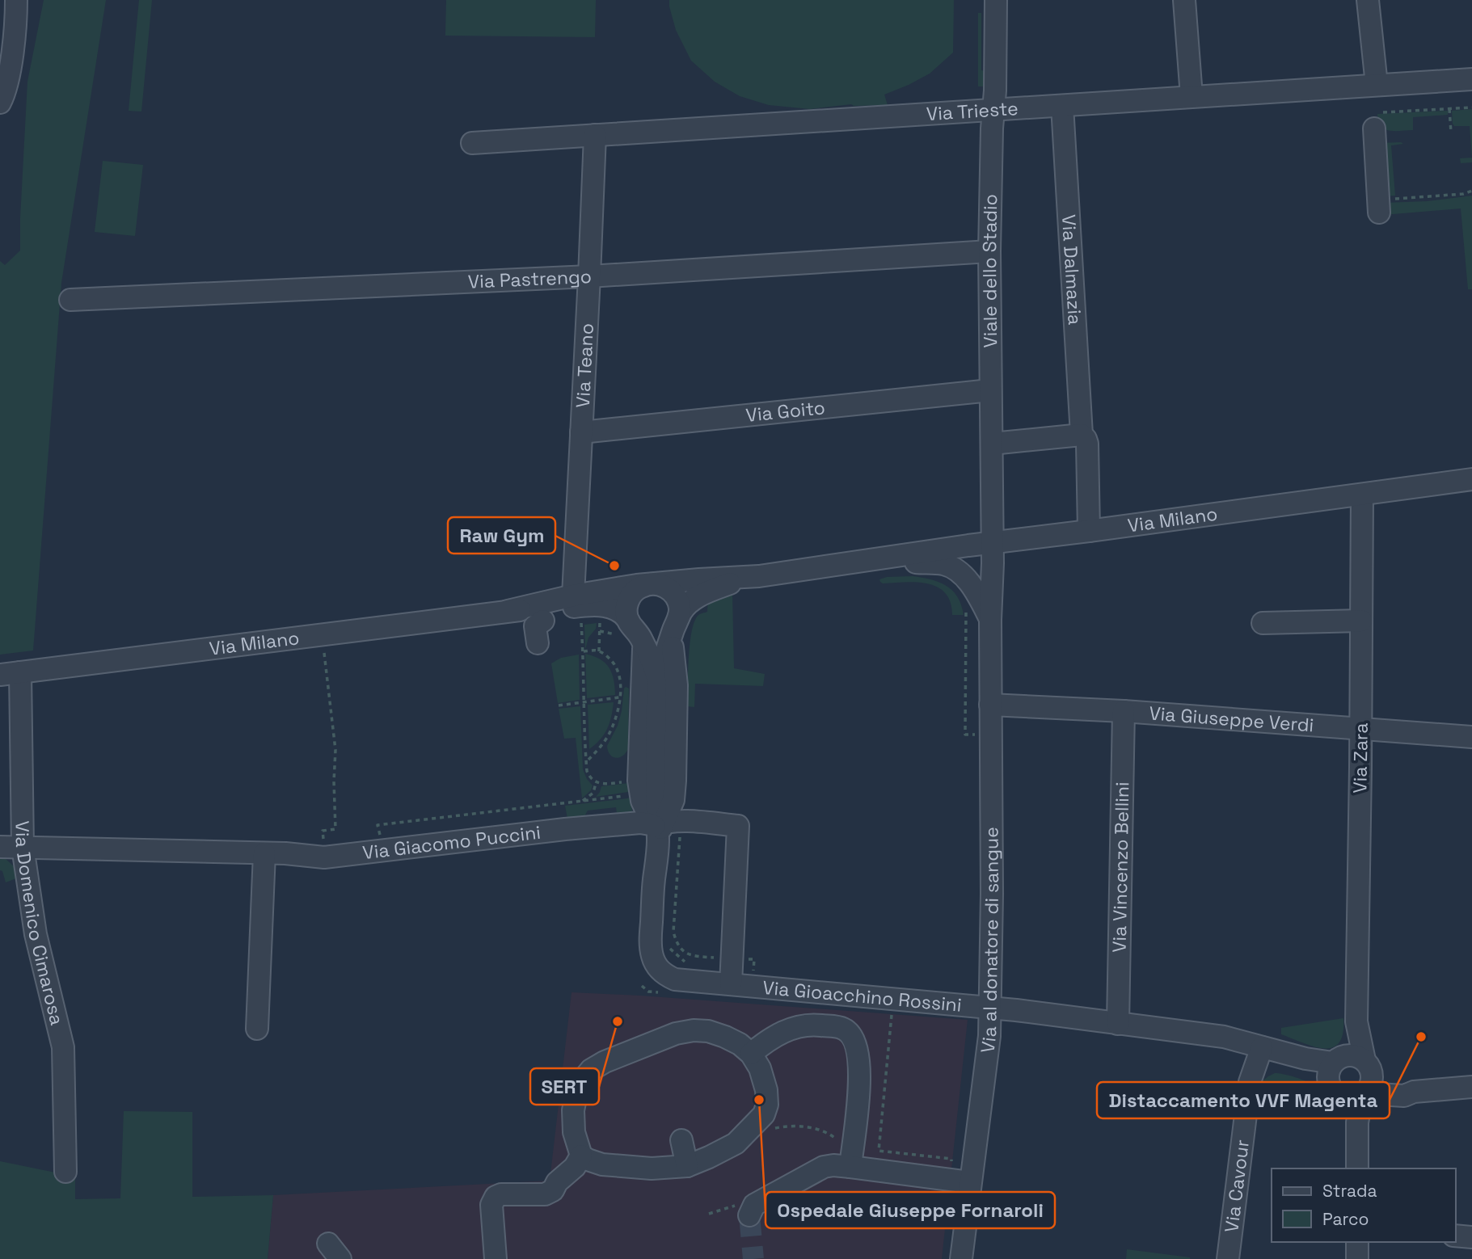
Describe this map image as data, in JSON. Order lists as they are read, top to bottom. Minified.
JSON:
{"streets":{"street":["Via Trieste","Via Dalmazia","Viale dello Stadio","Via Pastrengo","Via Teano","Via Goito","Via Milano","Via Giuseppe Verdi","Via Zara","Via Giacomo Puccini","Via Vincenzo Bellini","Via Domenico Cimarosa","Via al donatore di sangue","Via Gioacchino Rossini","Via Cavour"]},"crossings":[["Via Trieste","Via Dalmazia"],["Via Trieste","Viale dello Stadio"],["Via Trieste","Via Teano"],["Via Dalmazia","Via Milano"],["Viale dello Stadio","Via Pastrengo"],["Viale dello Stadio","Via Goito"],["Viale dello Stadio","Via Milano"],["Viale dello Stadio","Via al donatore di sangue"],["Via Pastrengo","Via Teano"],["Via Teano","Via Goito"],["Via Teano","Via Milano"],["Via Milano","Via Zara"],["Via Milano","Via Domenico Cimarosa"],["Via Milano","Via al donatore di sangue"],["Via Giuseppe Verdi","Via Zara"],["Via Giuseppe Verdi","Via Vincenzo Bellini"],["Via Giuseppe Verdi","Via al donatore di sangue"],["Via Zara","Via Gioacchino Rossini"],["Via Giacomo Puccini","Via Domenico Cimarosa"],["Via Giacomo Puccini","Via Gioacchino Rossini"],["Via Vincenzo Bellini","Via Gioacchino Rossini"],["Via al donatore di sangue","Via Gioacchino Rossini"],["Via Gioacchino Rossini","Via Cavour"]],"places":["Raw Gym","SERT","Distaccamento VVF Magenta","Ospedale Giuseppe Fornaroli"],"legend":["Strada","Parco"]}
